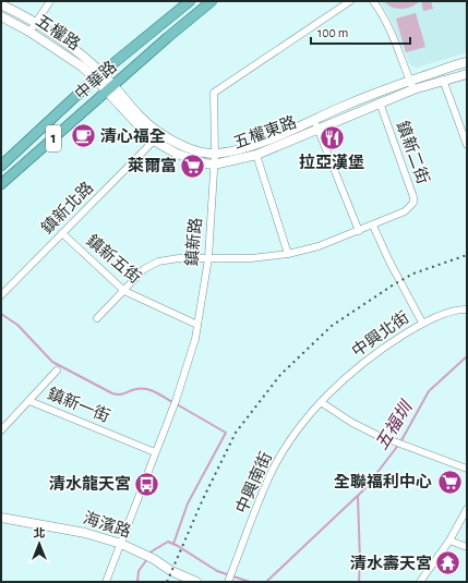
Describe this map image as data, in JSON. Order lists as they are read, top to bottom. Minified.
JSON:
{"streets":{"main road":["中華路","1"],"street":["五權路","五權東路","鎮新二街","鎮新北路","鎮新路","鎮新五街","中興北街","鎮新一街","中興南街","海濱路"]},"crossings":[["五權路","中華路"],["五權路","五權東路"],["中華路","五權東路"],["五權東路","鎮新二街"],["五權東路","鎮新北路"],["五權東路","鎮新路"],["鎮新二街","鎮新路"],["鎮新二街","鎮新五街"],["鎮新北路","鎮新五街"],["鎮新路","鎮新五街"],["鎮新路","鎮新一街"],["鎮新路","海濱路"],["中興北街","中興南街"]],"water":["五福圳"],"places":{"cafe":["清心福全"],"restaurant":["拉亞漢堡"],"supermarket":["萊爾富","全聯福利中心"],"bus stop":["清水龍天宮"],"temple":["清水壽天宮"]},"scale_bar":"100 m","north":"top"}
